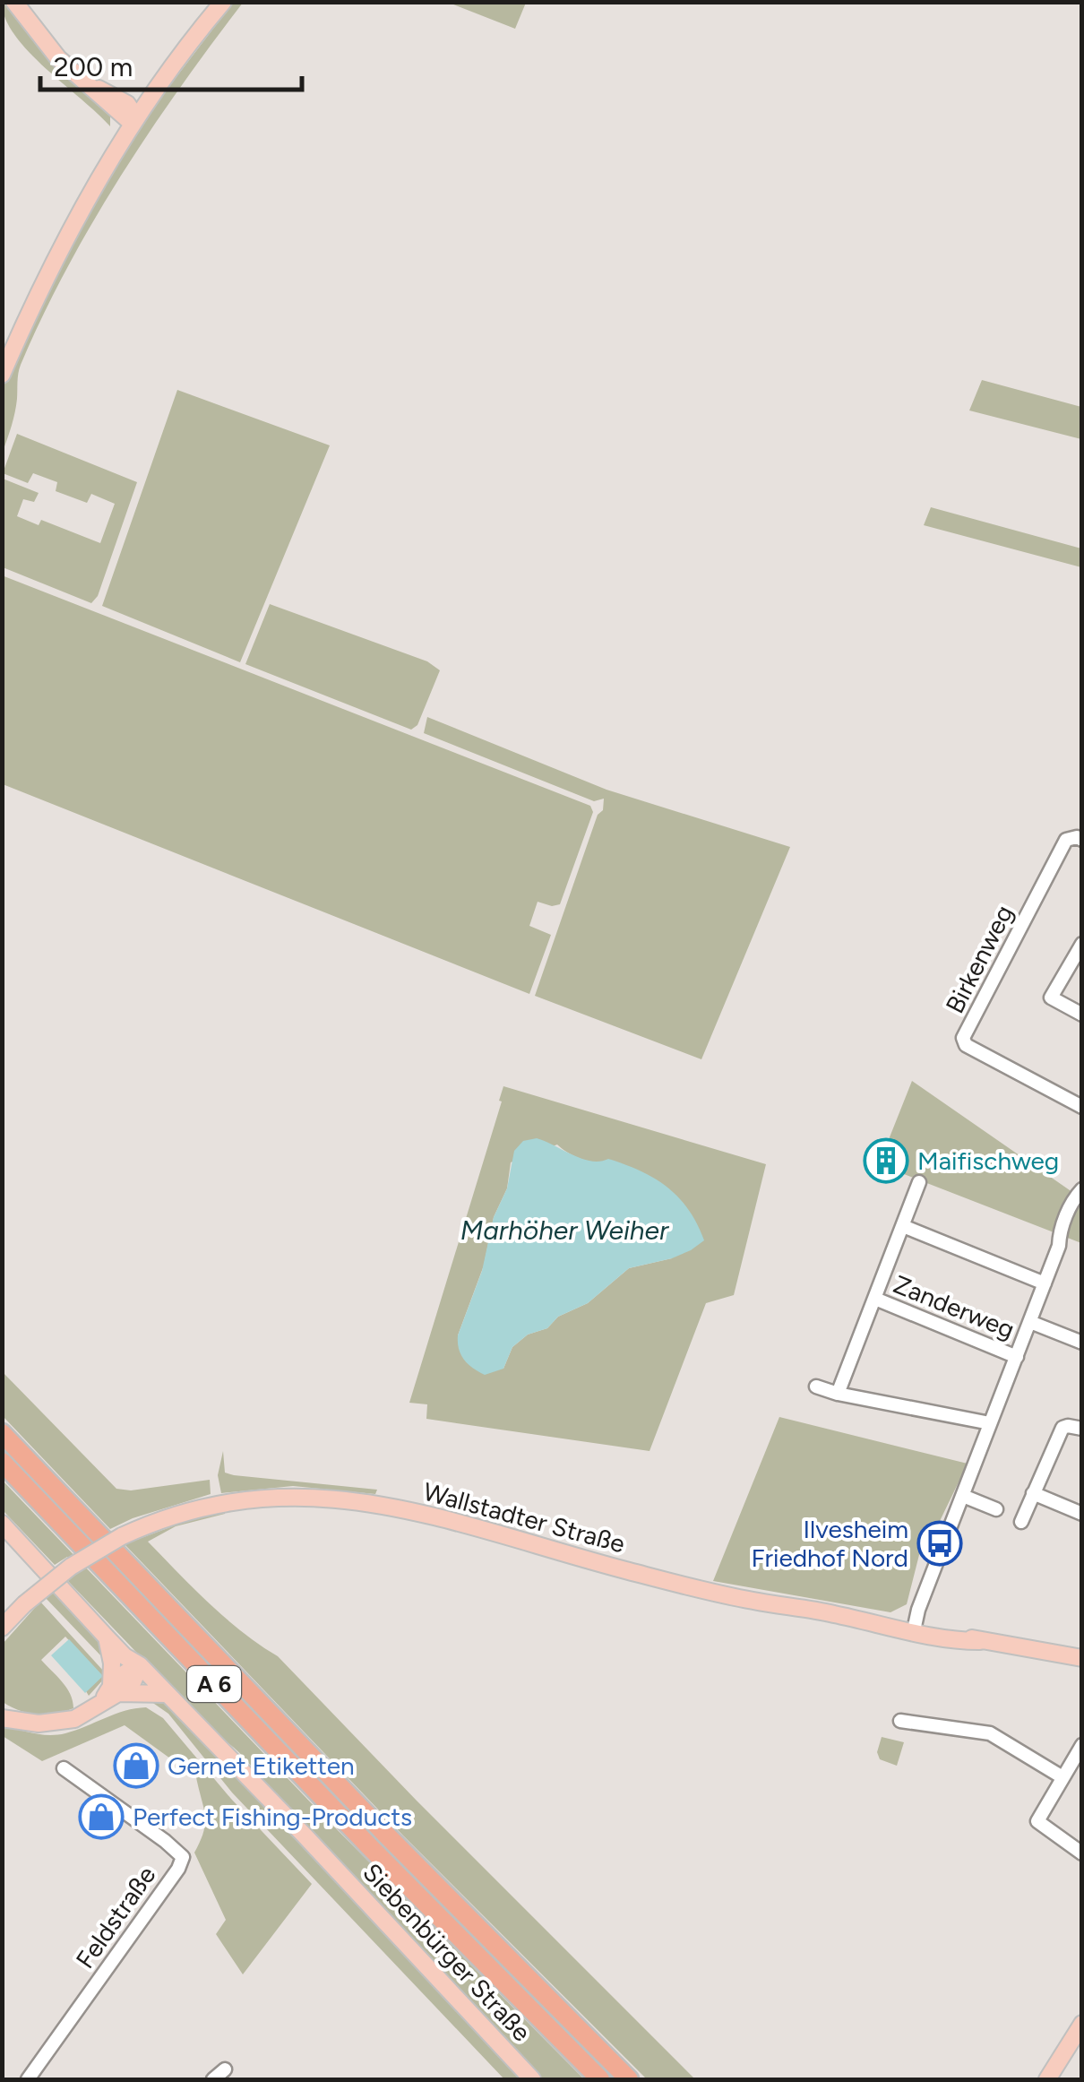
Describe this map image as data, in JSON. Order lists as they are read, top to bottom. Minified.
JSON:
{"streets":{"highway":["A 6"],"main road":["Wallstadter Straße","Siebenbürger Straße"],"street":["Birkenweg","Zanderweg","Feldstraße"]},"water":["Marhöher Weiher"],"places":{"building":["Maifischweg"],"bus stop":["Ilvesheim Friedhof Nord"],"shop":["Gernet Etiketten","Perfect Fishing-Products"]},"scale_bar":"200 m"}
